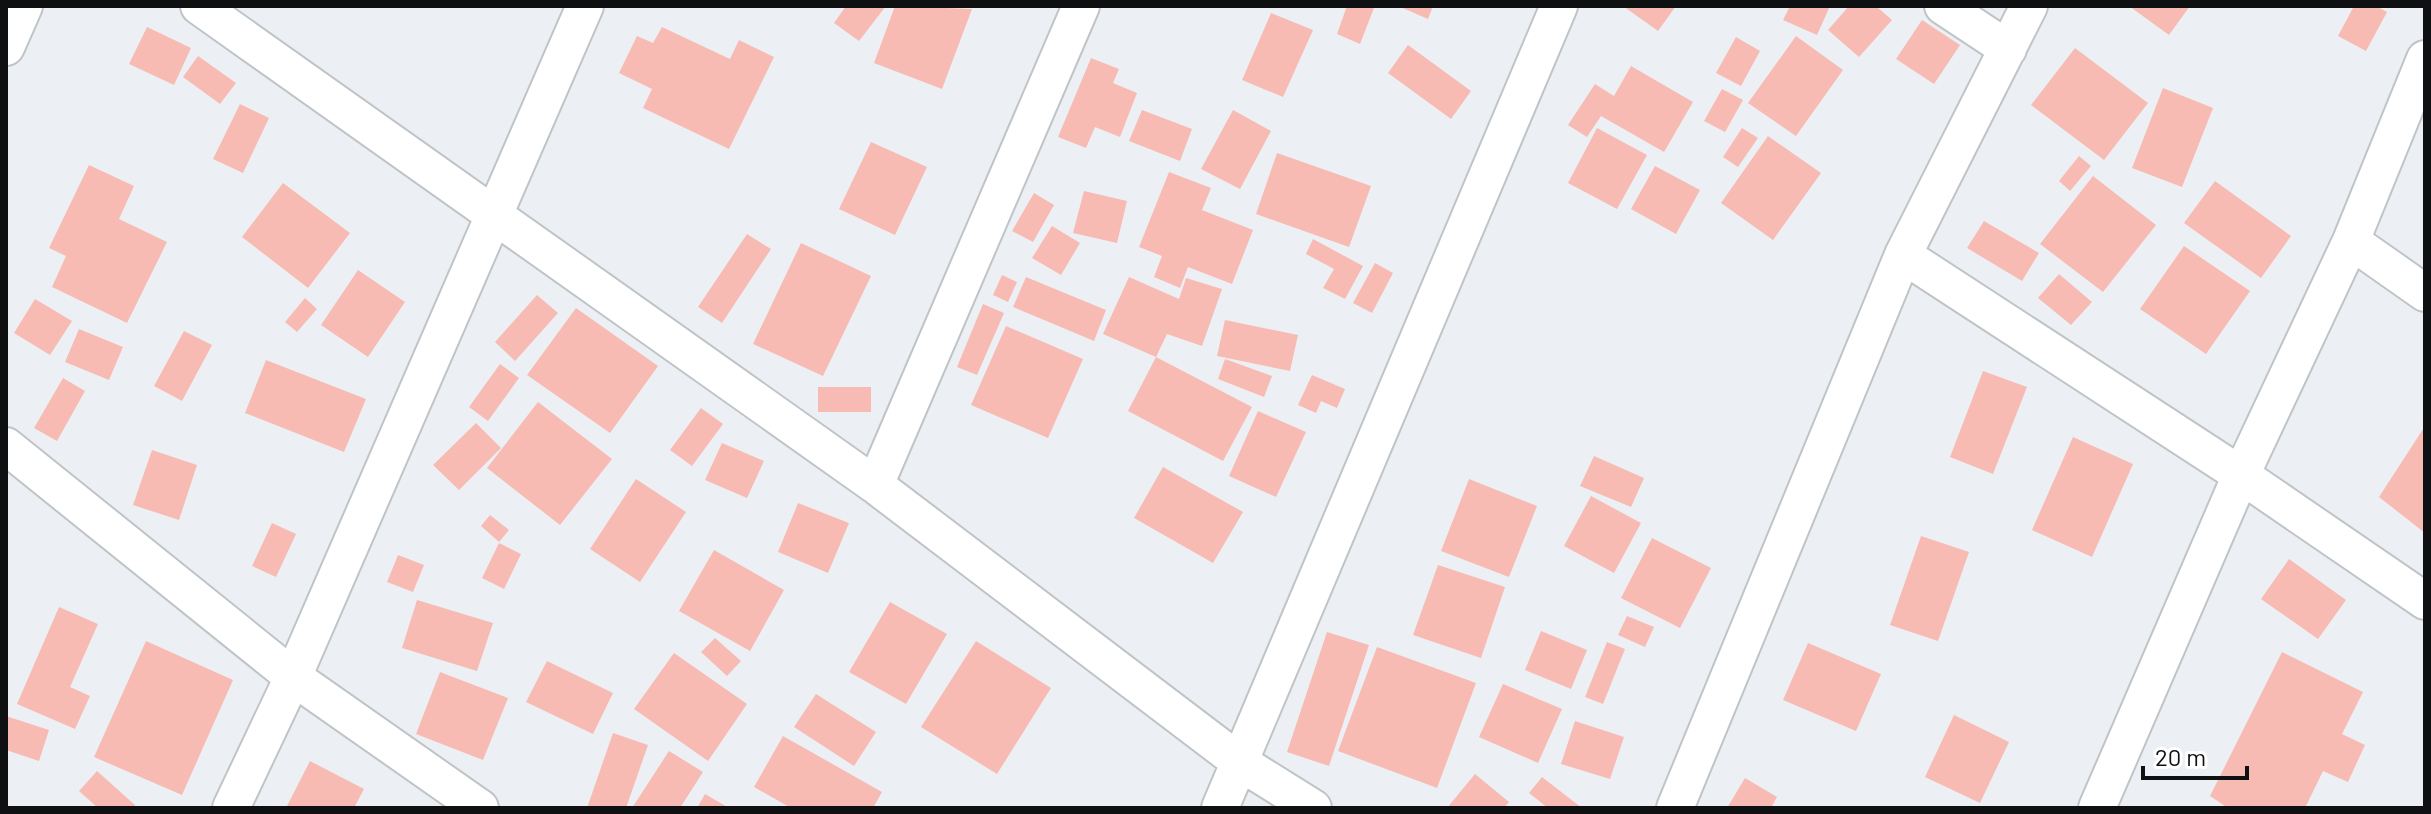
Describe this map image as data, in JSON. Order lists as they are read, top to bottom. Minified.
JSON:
{"scale_bar":"20 m"}
